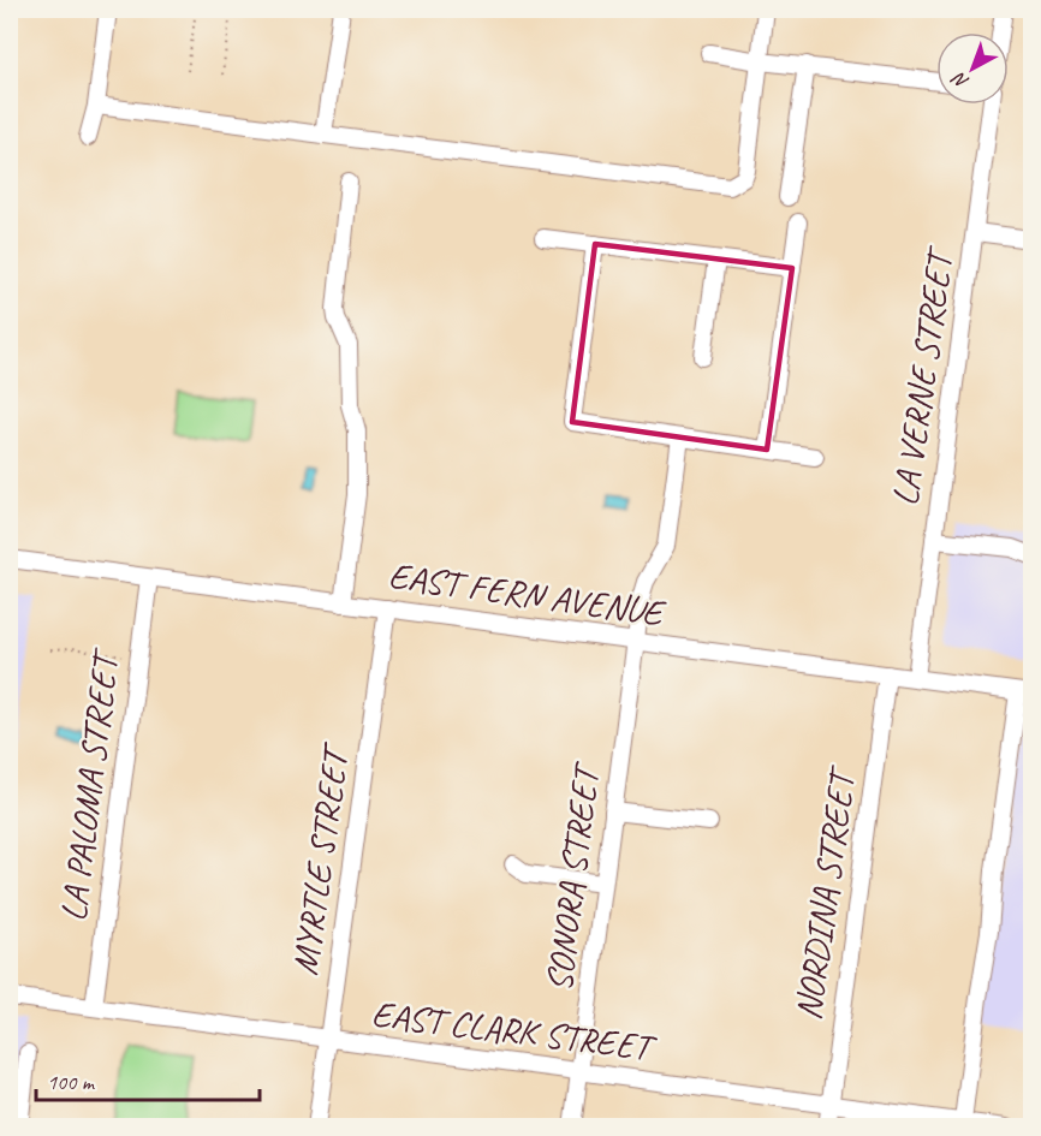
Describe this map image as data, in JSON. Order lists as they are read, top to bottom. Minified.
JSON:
{"streets":{"street":["LA VERNE STREET","EAST FERN AVENUE","LA PALOMA STREET","MYRTLE STREET","SONORA STREET","NORDINA STREET","EAST CLARK STREET"]},"crossings":[["LA VERNE STREET","EAST FERN AVENUE"],["EAST FERN AVENUE","LA PALOMA STREET"],["EAST FERN AVENUE","MYRTLE STREET"],["EAST FERN AVENUE","SONORA STREET"],["EAST FERN AVENUE","NORDINA STREET"],["LA PALOMA STREET","EAST CLARK STREET"],["MYRTLE STREET","EAST CLARK STREET"],["SONORA STREET","EAST CLARK STREET"],["NORDINA STREET","EAST CLARK STREET"]],"scale_bar":"100 m","north":"bottom left"}
